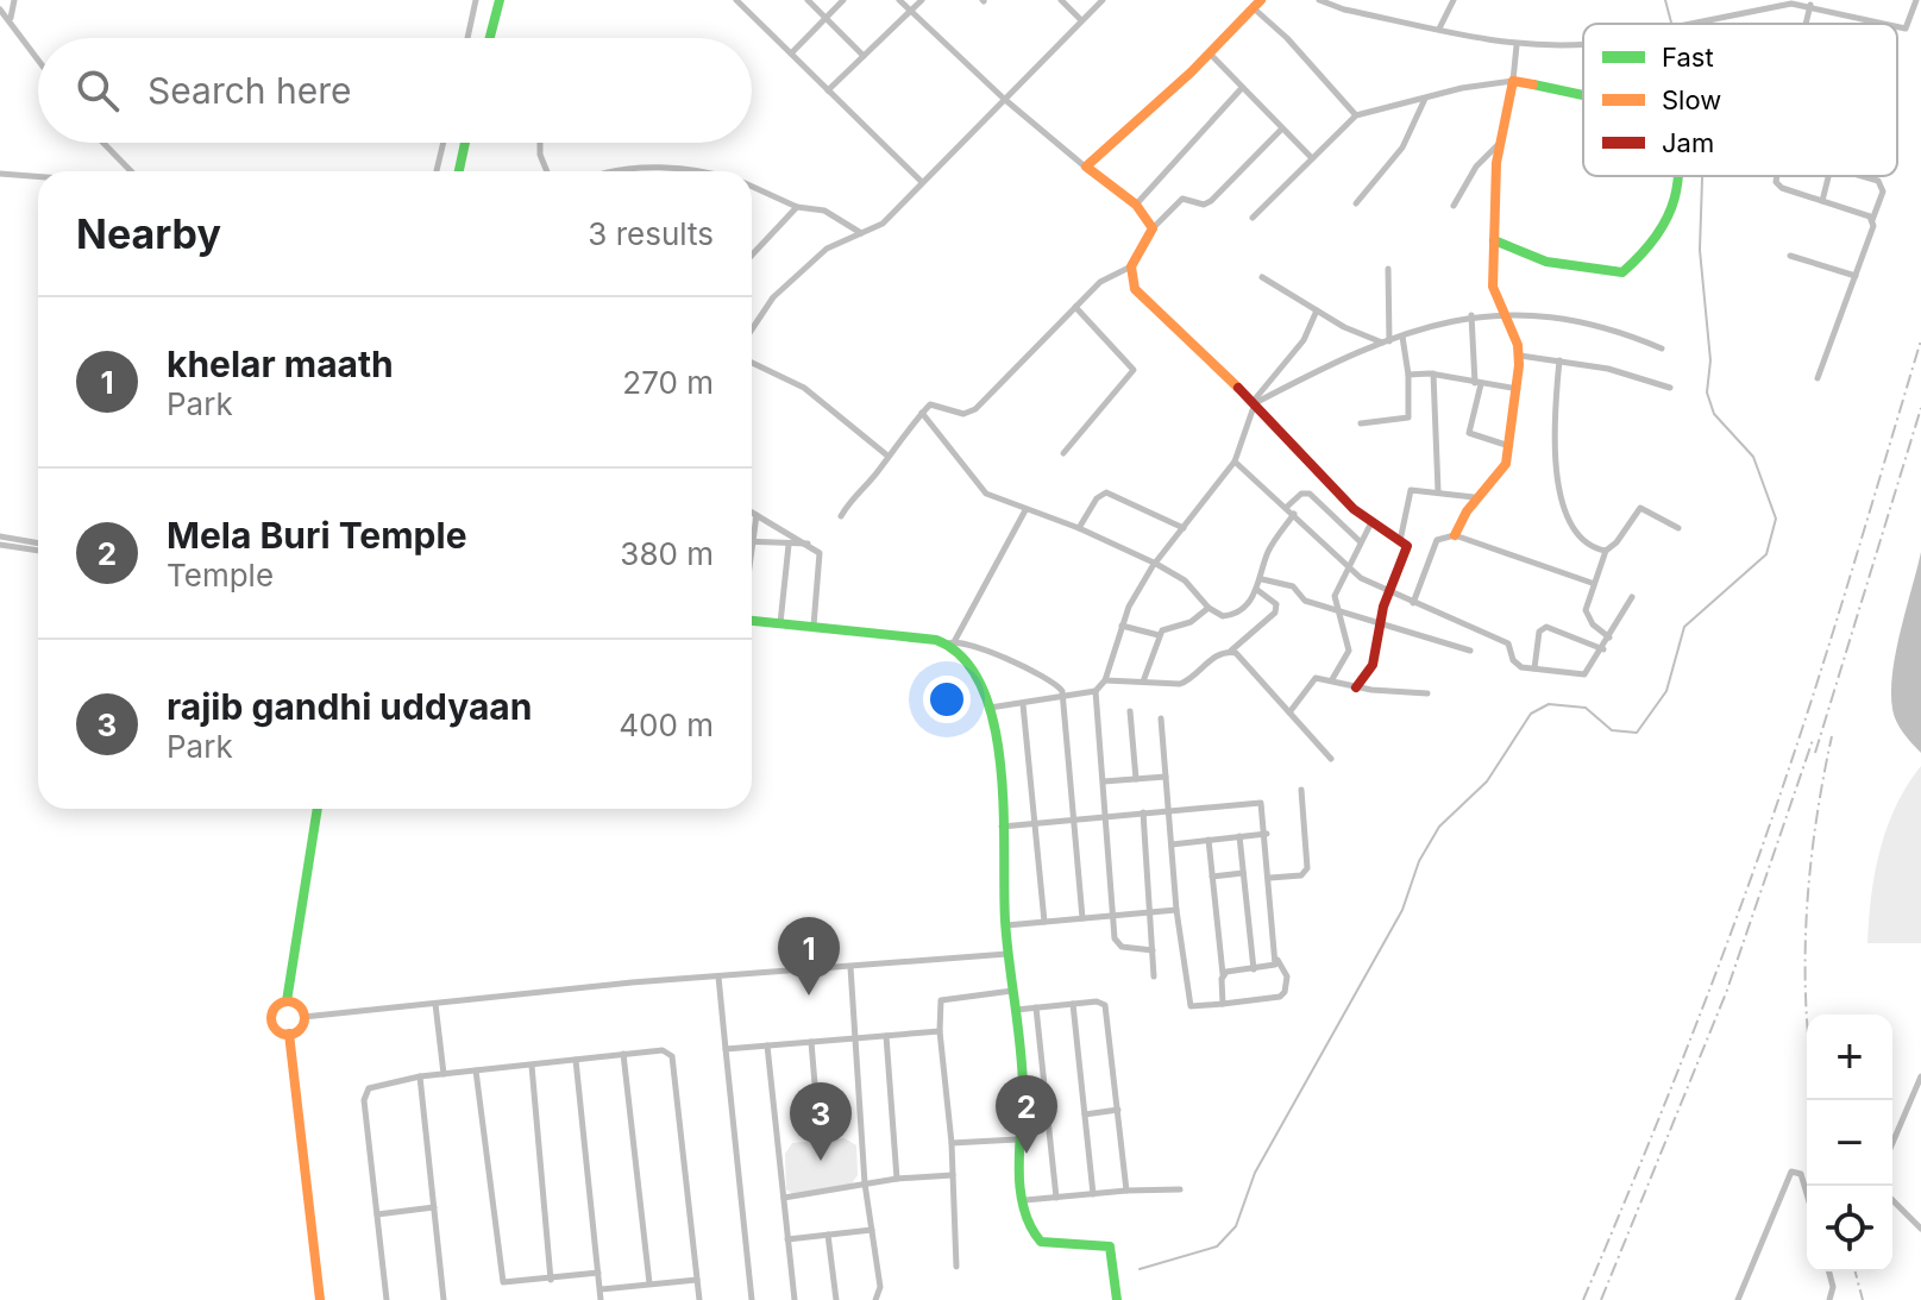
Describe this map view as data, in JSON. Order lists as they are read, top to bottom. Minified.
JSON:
{"legend":["Fast","Slow","Jam"],"page":{"search":"Search here","heading":["Nearby","3 results"],"list":[{"mark":"1","name":"khelar maath","note":"Park","value":"270 m"},{"mark":"2","name":"Mela Buri Temple","note":"Temple","value":"380 m"},{"mark":"3","name":"rajib gandhi uddyaan","note":"Park","value":"400 m"}],"pins":["1","2","3"],"map_buttons":["+","−"]}}
